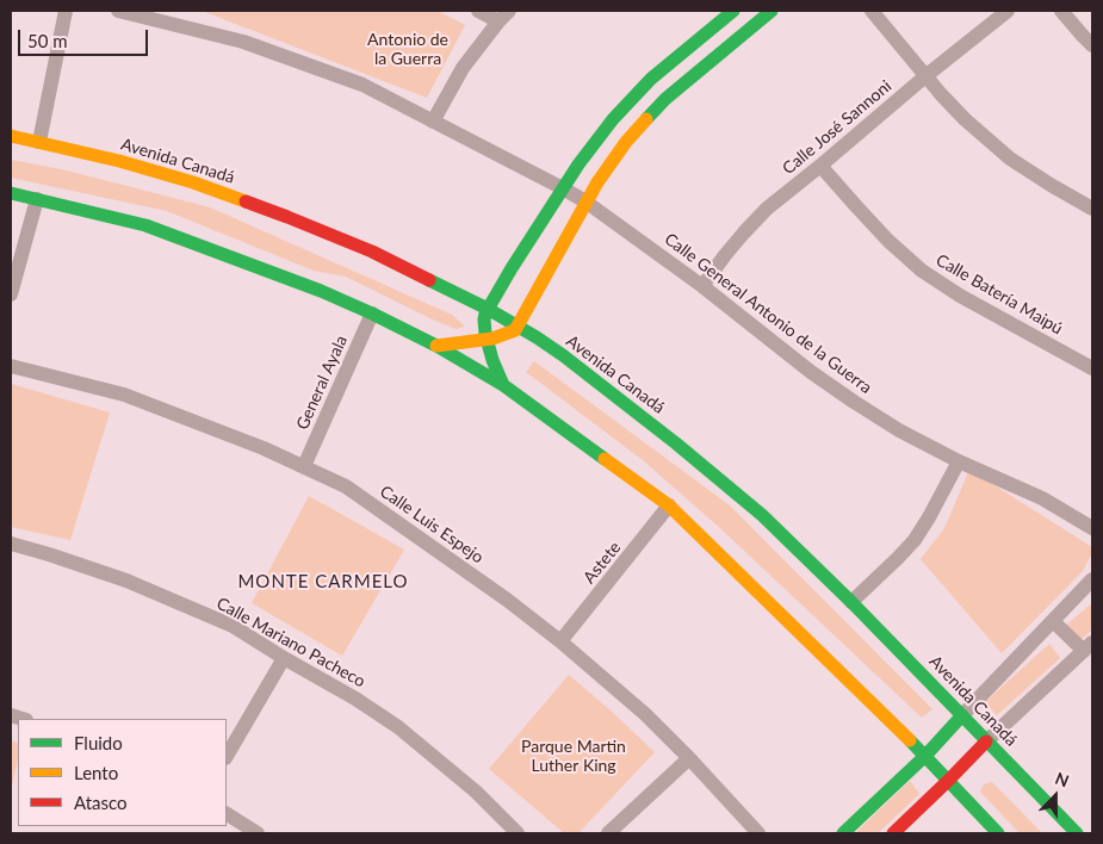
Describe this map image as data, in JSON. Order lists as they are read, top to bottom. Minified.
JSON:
{"streets":{"main road":["Avenida Canadá"],"street":["Calle José Sannoni","Calle Batería Maipú","Calle General Antonio de la Guerra","General Ayala","Calle Luis Espejo","Astete","Calle Mariano Pacheco"]},"crossings":[["Calle José Sannoni","Calle Batería Maipú"],["Calle José Sannoni","Calle General Antonio de la Guerra"],["General Ayala","Calle Luis Espejo"],["Calle Luis Espejo","Astete"]],"districts":["MONTE CARMELO"],"parks":["Antonio de la Guerra","Parque Martin Luther King"],"legend":["Fluido","Lento","Atasco"],"scale_bar":"50 m","north":"top"}
